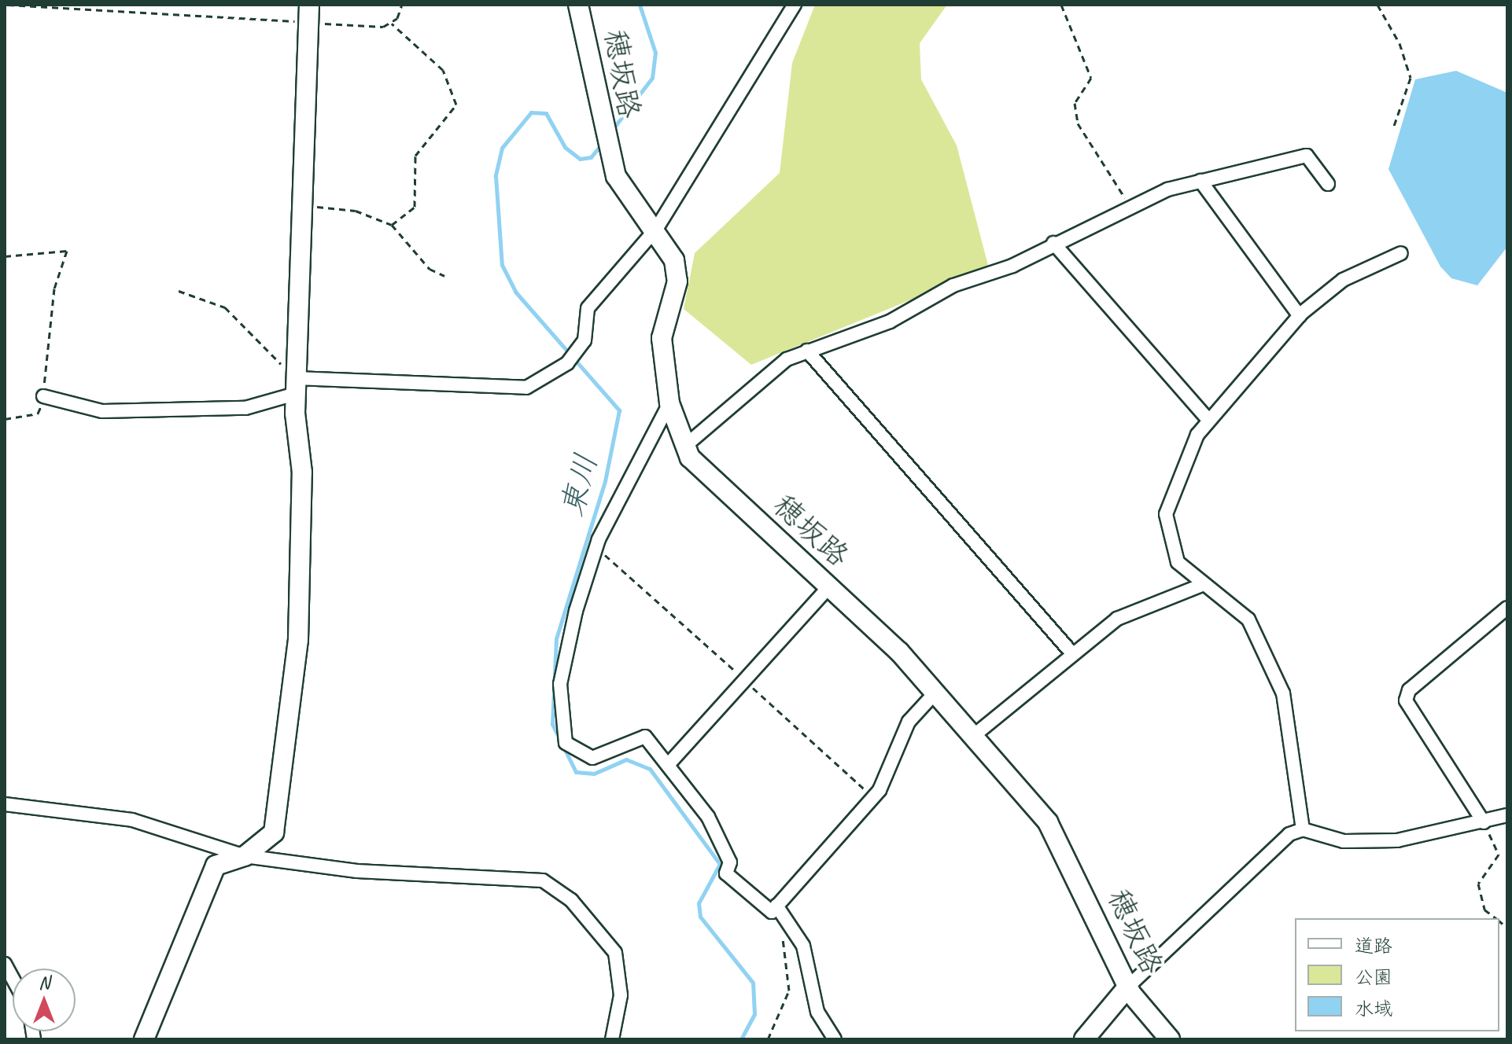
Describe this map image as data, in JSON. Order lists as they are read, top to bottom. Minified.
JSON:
{"streets":{"main road":["穂坂路"]},"water":["東川"],"legend":["道路","公園","水域"],"north":"top"}
